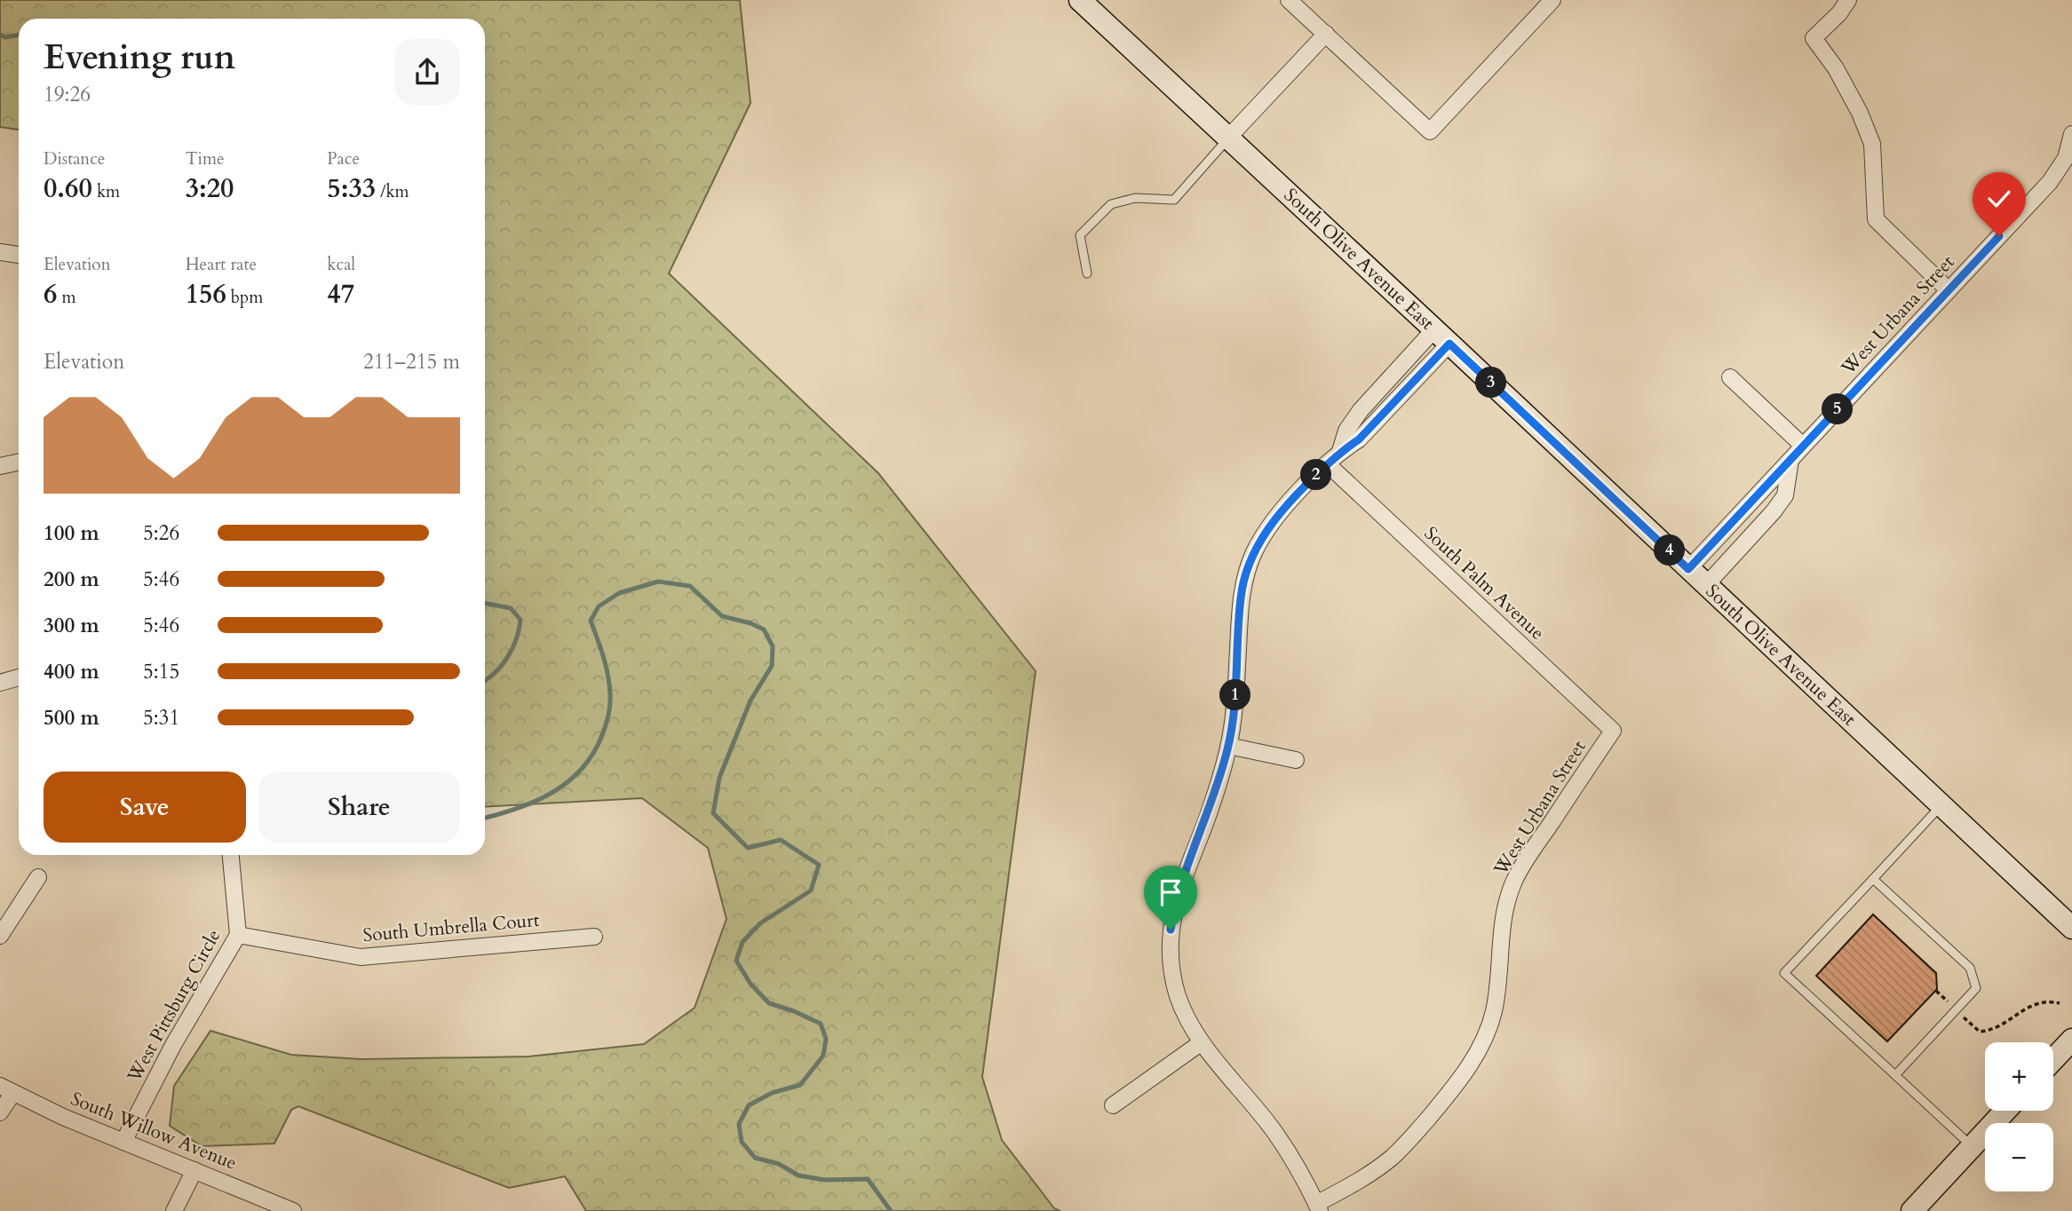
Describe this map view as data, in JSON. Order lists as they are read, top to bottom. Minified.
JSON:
{"streets":{"street":["South Olive Avenue East","West Urbana Street","South Palm Avenue","South Umbrella Court","West Pittsburg Circle","South Willow Avenue"]},"crossings":[["South Olive Avenue East","West Urbana Street"],["West Urbana Street","South Palm Avenue"],["South Umbrella Court","West Pittsburg Circle"],["West Pittsburg Circle","South Willow Avenue"]],"page":{"heading":["Evening run","19:26"],"stats":[["Distance","0.60 km"],["Time","3:20"],["Pace","5:33 /km"],["Elevation","6 m"],["Heart rate","156 bpm"],["kcal","47"]],"chart":["Elevation","211–215 m"],"pins":["3","5","2","4","1"],"list":[{"name":"100 m","note":"5:26"},{"name":"200 m","note":"5:46"},{"name":"300 m","note":"5:46"},{"name":"400 m","note":"5:15"},{"name":"500 m","note":"5:31"}],"buttons":["Save","Share"],"map_buttons":["+","−"]}}
